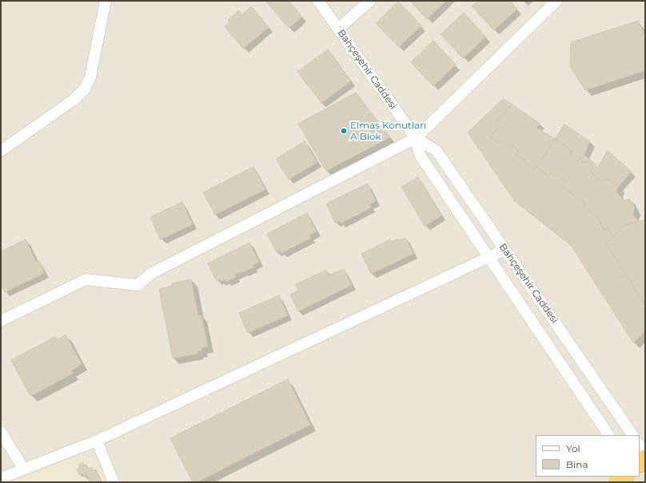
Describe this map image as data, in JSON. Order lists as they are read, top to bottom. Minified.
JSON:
{"streets":{"street":["Bahçeşehir Caddesi"]},"places":["Elmas Konutları A Blok"],"legend":["Yol","Bina"]}
